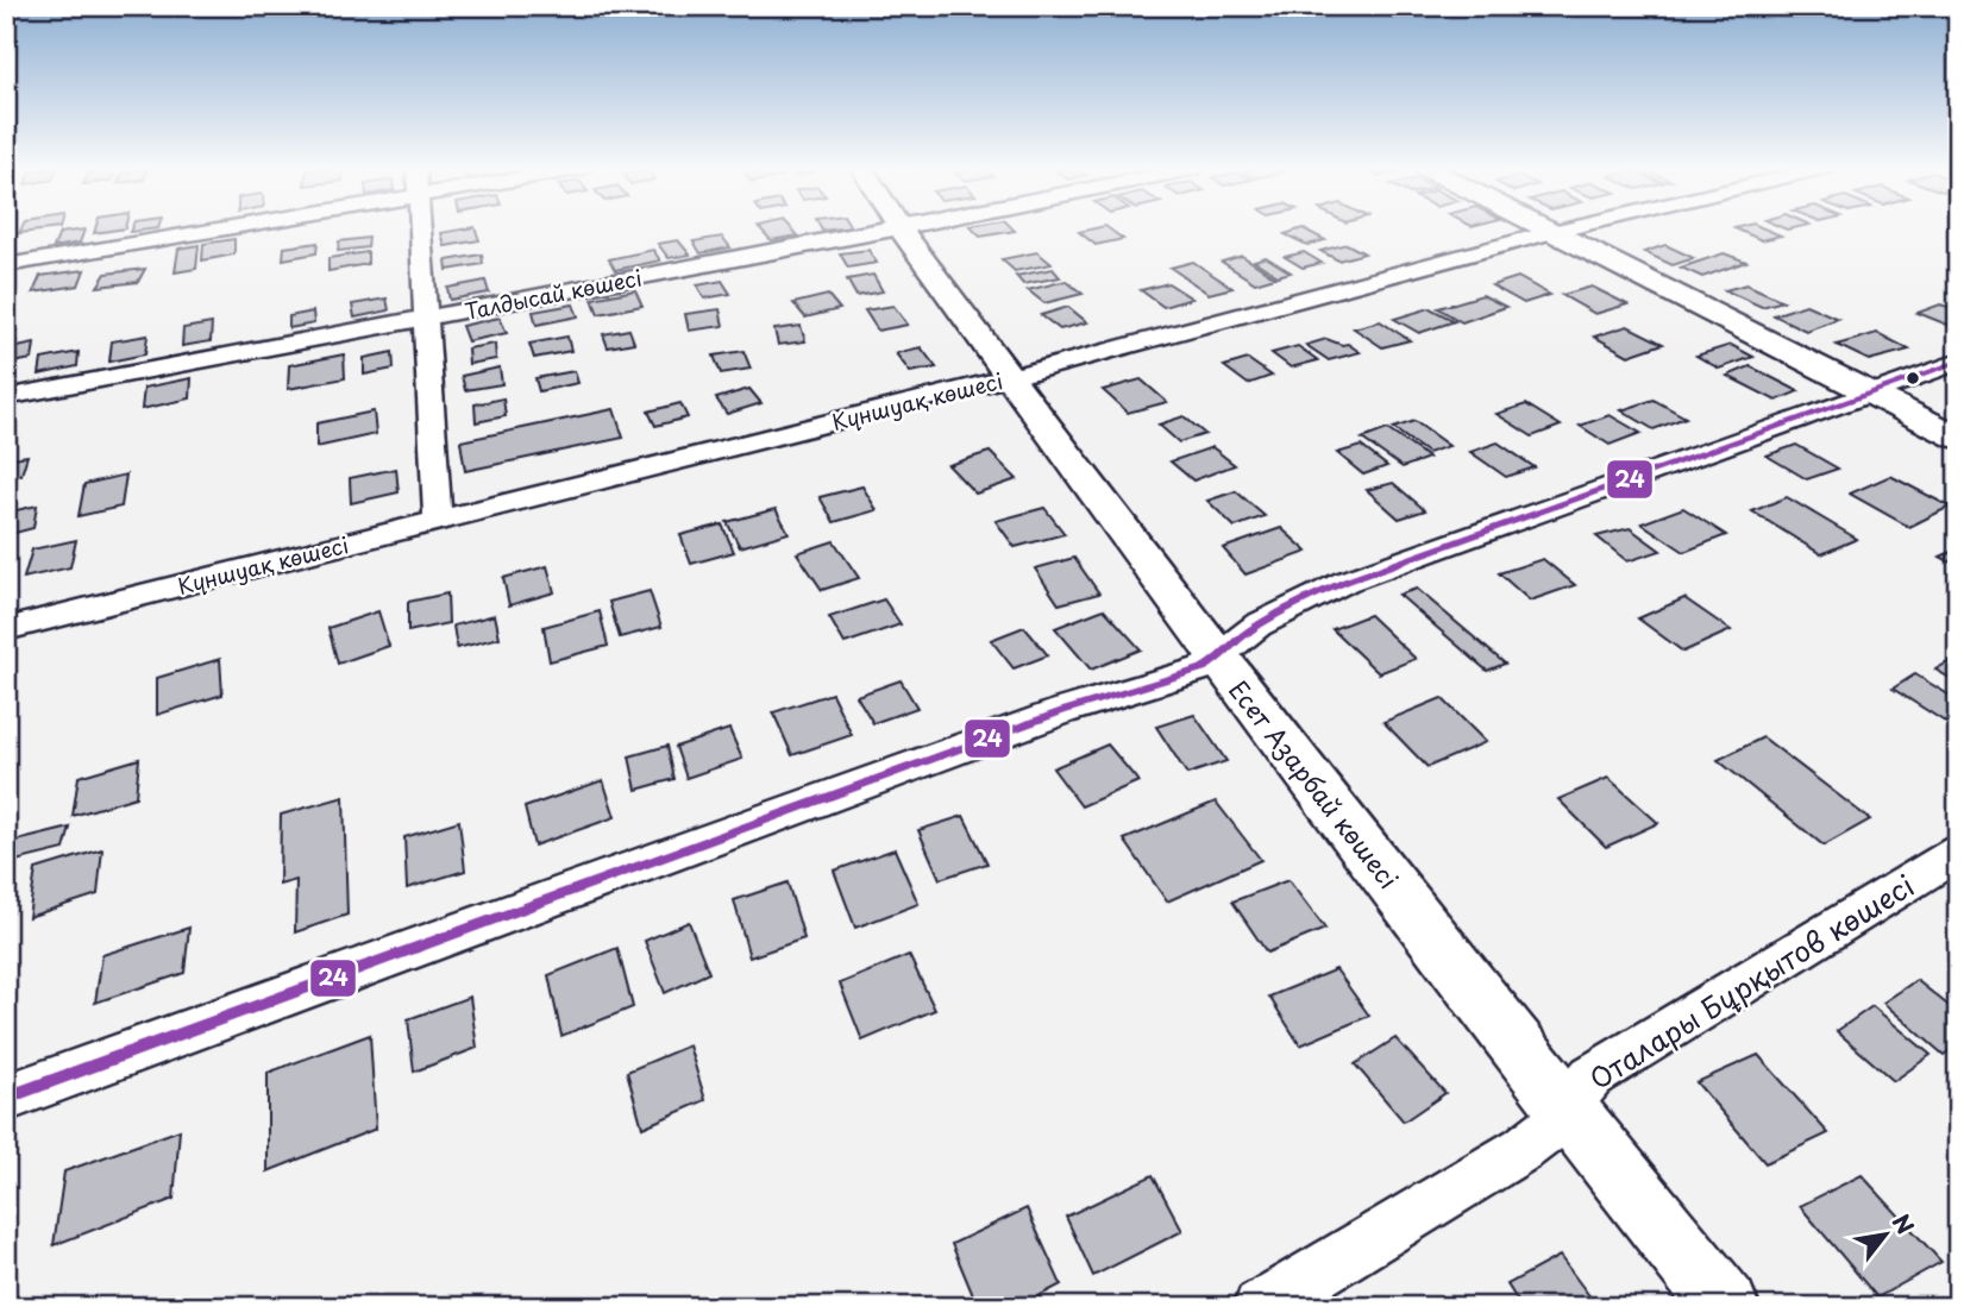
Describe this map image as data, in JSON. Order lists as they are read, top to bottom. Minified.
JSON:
{"streets":{"street":["Талдысай көшесі","Күншуақ көшесі","Есет Азарбай көшесі","Оталары Бұрқытов көшесі"]},"crossings":[["Күншуақ көшесі","Есет Азарбай көшесі"],["Есет Азарбай көшесі","Оталары Бұрқытов көшесі"]],"lines":["transit line 24"],"north":"top right"}
